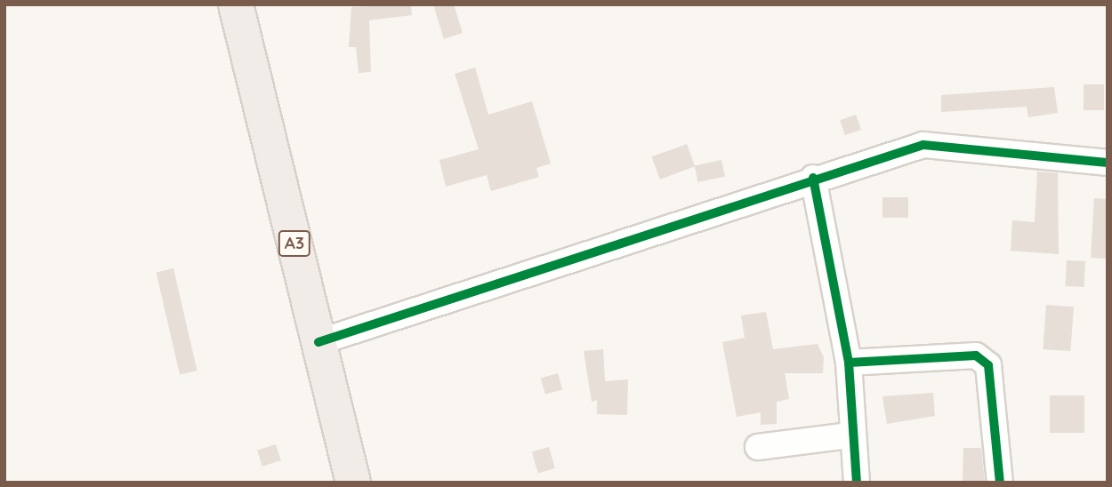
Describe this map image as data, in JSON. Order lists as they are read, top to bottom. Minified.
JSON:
{"streets":{"highway":["A3"]}}
